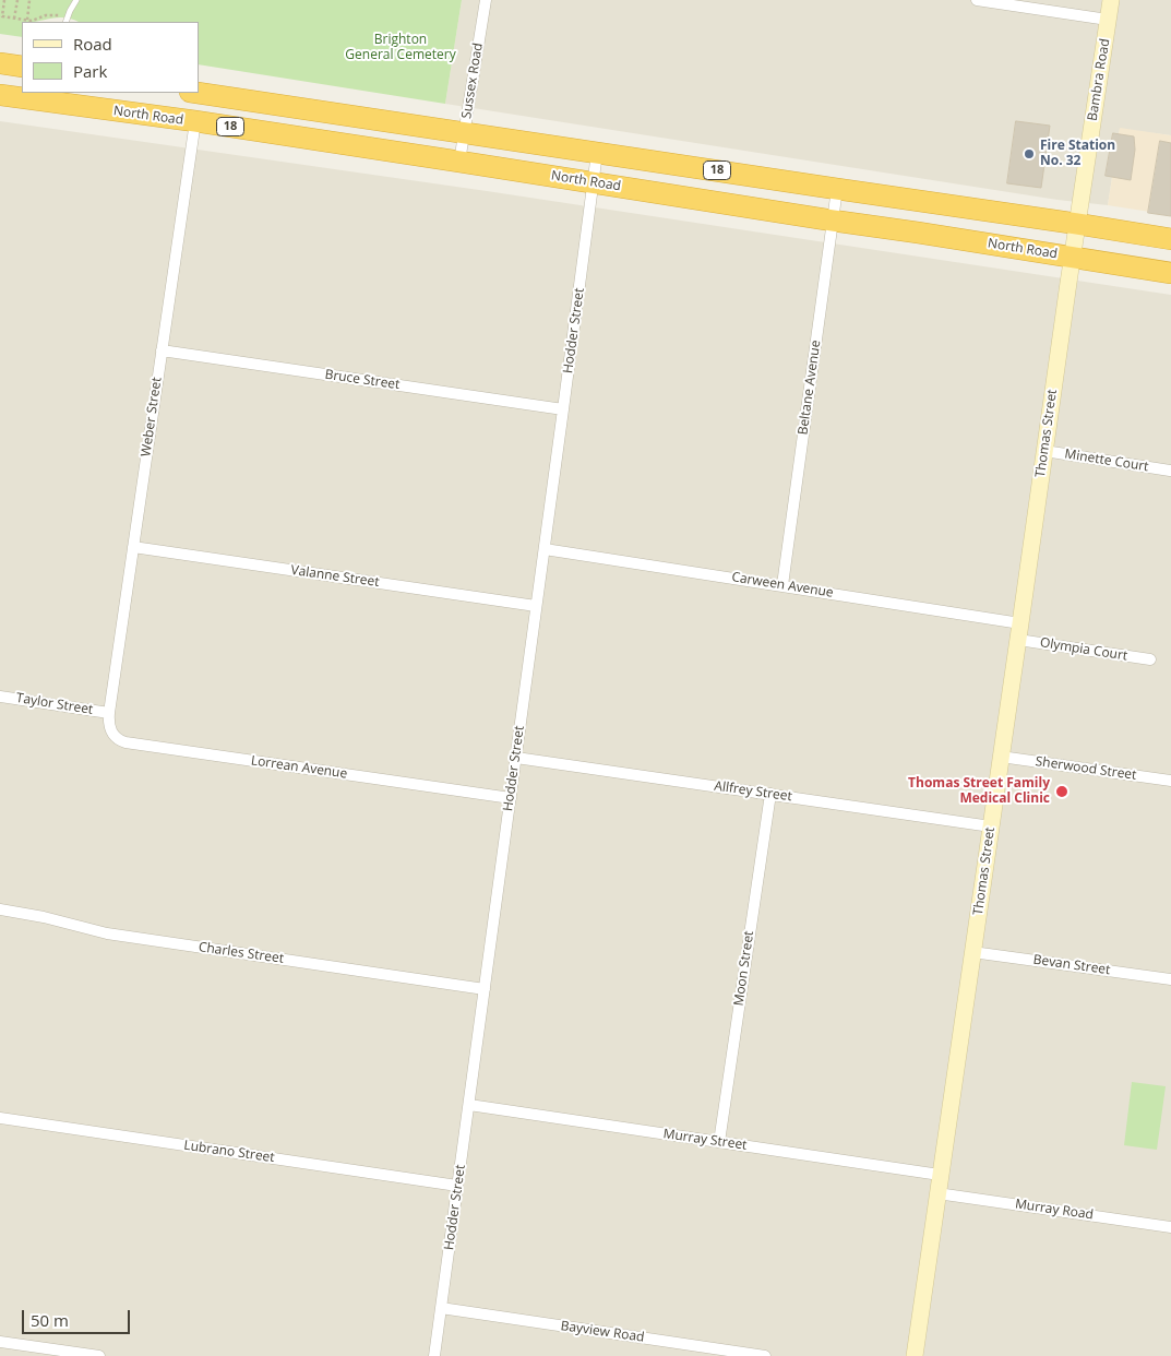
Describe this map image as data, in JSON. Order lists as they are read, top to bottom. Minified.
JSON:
{"streets":{"highway":["North Road","18"],"street":["Bambra Road","Sussex Road","Hodder Street","Bruce Street","Beltane Avenue","Weber Street","Thomas Street","Minette Court","Valanne Street","Carween Avenue","Olympia Court","Taylor Street","Lorrean Avenue","Sherwood Street","Allfrey Street","Charles Street","Bevan Street","Moon Street","Murray Street","Lubrano Street","Murray Road","Bayview Road"]},"crossings":[["Bambra Road","North Road"],["Bambra Road","18"],["Bambra Road","Thomas Street"],["Sussex Road","North Road"],["Sussex Road","18"],["North Road","Hodder Street"],["North Road","Beltane Avenue"],["North Road","Weber Street"],["North Road","Thomas Street"],["18","Hodder Street"],["18","Beltane Avenue"],["Hodder Street","Bruce Street"],["Hodder Street","Valanne Street"],["Hodder Street","Carween Avenue"],["Hodder Street","Lorrean Avenue"],["Hodder Street","Allfrey Street"],["Hodder Street","Charles Street"],["Hodder Street","Murray Street"],["Hodder Street","Lubrano Street"],["Hodder Street","Bayview Road"],["Bruce Street","Weber Street"],["Beltane Avenue","Carween Avenue"],["Weber Street","Valanne Street"],["Weber Street","Taylor Street"],["Weber Street","Lorrean Avenue"],["Thomas Street","Minette Court"],["Thomas Street","Carween Avenue"],["Thomas Street","Olympia Court"],["Thomas Street","Sherwood Street"],["Thomas Street","Allfrey Street"],["Thomas Street","Bevan Street"],["Thomas Street","Murray Street"],["Thomas Street","Murray Road"],["Carween Avenue","Olympia Court"],["Taylor Street","Lorrean Avenue"],["Allfrey Street","Moon Street"],["Moon Street","Murray Street"]],"parks":["Brighton General Cemetery"],"places":["Fire Station No. 32","Thomas Street Family Medical Clinic"],"legend":["Road","Park"],"scale_bar":"50 m"}
